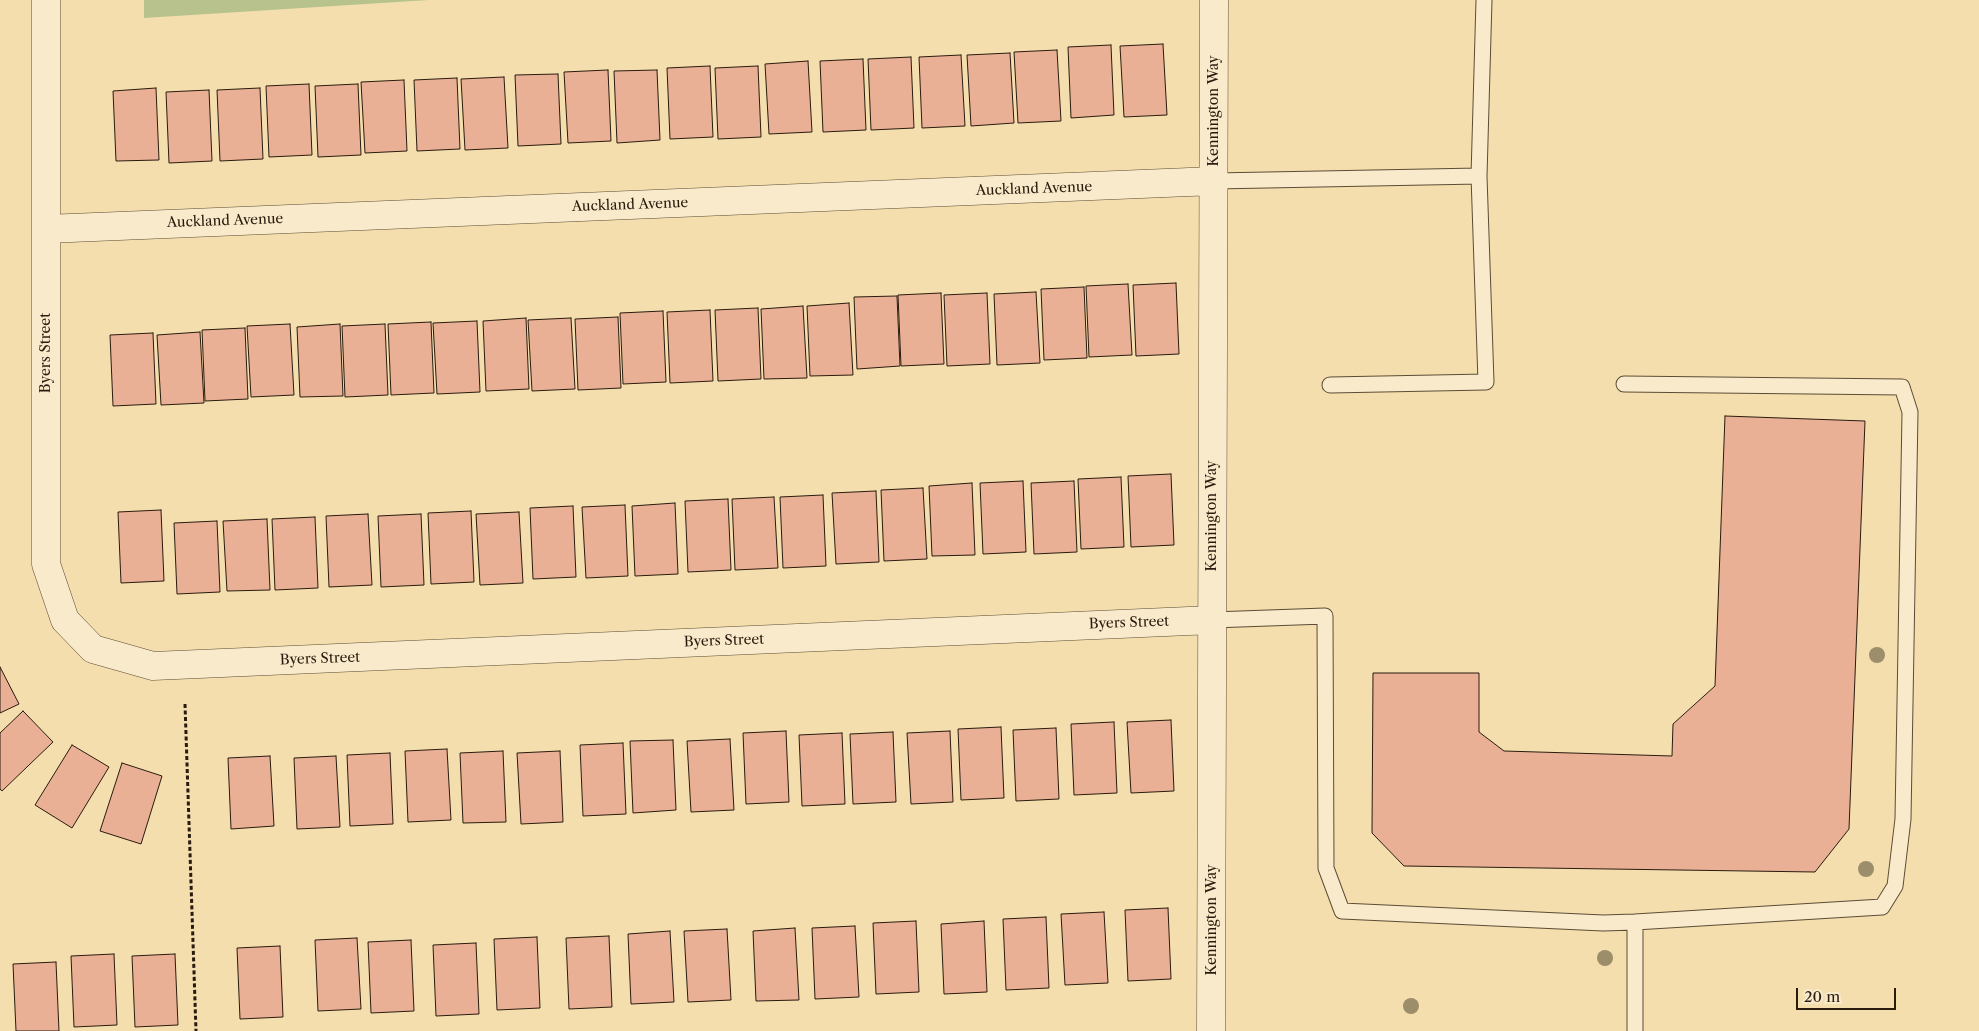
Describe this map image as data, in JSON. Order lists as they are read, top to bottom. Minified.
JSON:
{"streets":{"street":["Kennington Way","Auckland Avenue","Byers Street"]},"crossings":[["Kennington Way","Auckland Avenue"],["Kennington Way","Byers Street"],["Auckland Avenue","Byers Street"]],"scale_bar":"20 m"}
